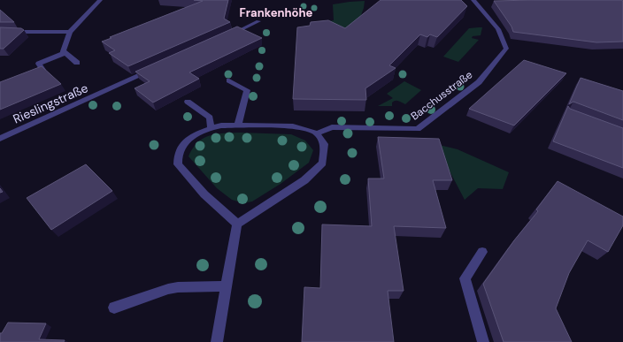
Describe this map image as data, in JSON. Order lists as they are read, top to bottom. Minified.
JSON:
{"streets":{"street":["Bacchusstraße","Rieslingstraße"]},"districts":["Frankenhöhe"]}
